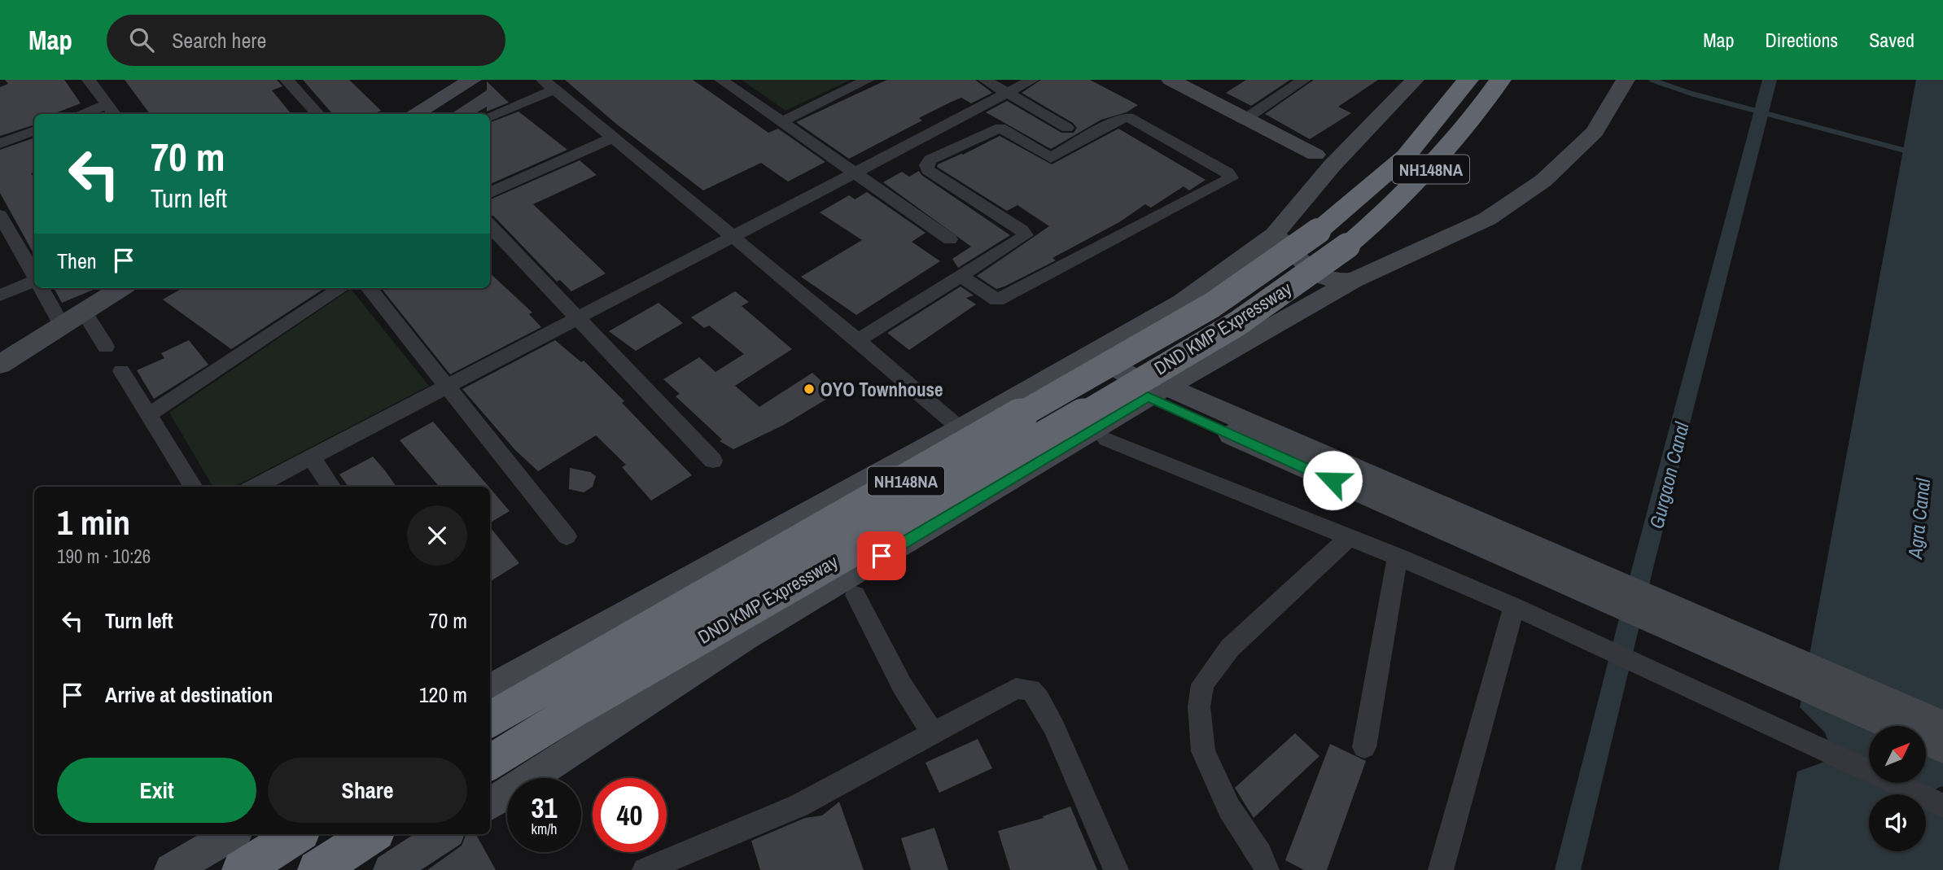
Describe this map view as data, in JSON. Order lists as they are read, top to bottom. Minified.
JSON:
{"streets":{"highway":["NH148NA","DND KMP Expressway"]},"water":["Gurgaon Canal","Agra Canal"],"places":["OYO Townhouse"],"north":"top right","page":{"header":"Map","search":"Search here","nav":["Map","Directions","Saved"],"turn":["70 m","Turn left"],"then":"Then","heading":["1 min","190 m · 10:26"],"list":[{"name":"Turn left","value":"70 m"},{"name":"Arrive at destination","value":"120 m"}],"buttons":["Exit","Share"],"speed":"31 km/h","limit":"40"}}
